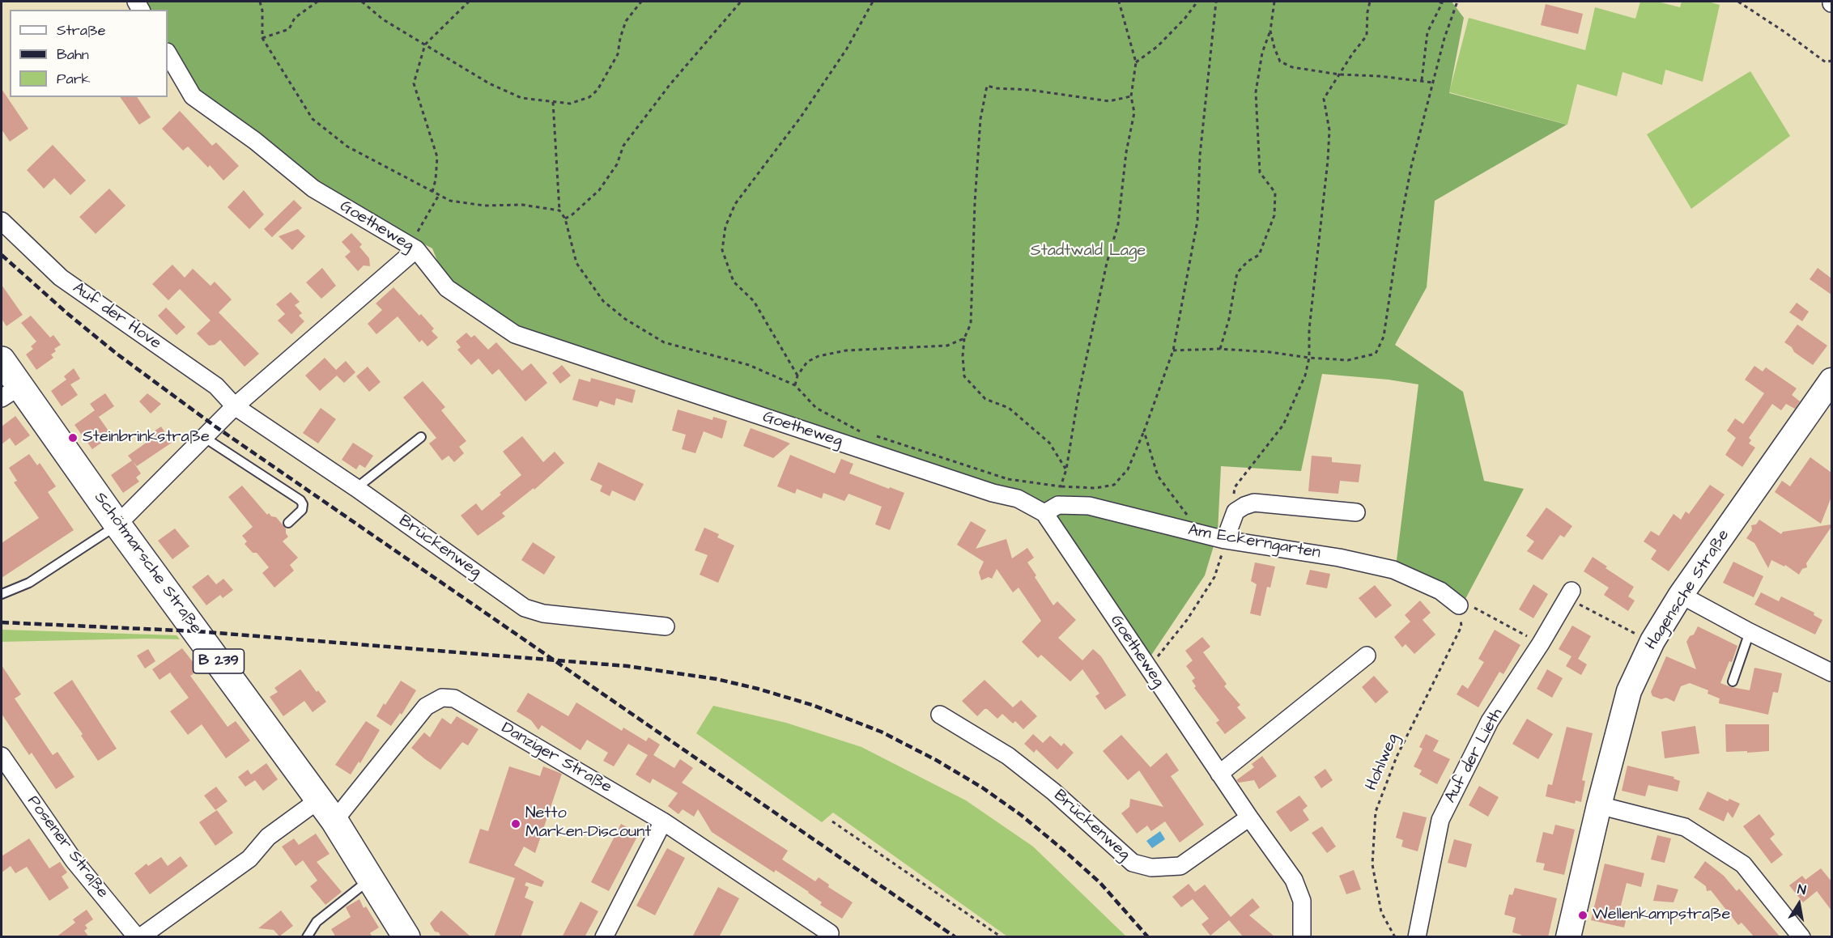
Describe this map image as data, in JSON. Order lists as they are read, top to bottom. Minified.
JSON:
{"streets":{"main road":["Schötmarsche Straße","B 239"],"street":["Goetheweg","Auf der Hove","Am Eckerngarten","Brückenweg","Hagensche Straße","Auf der Lieth","Danziger Straße","Posener Straße"],"path":["Hohlweg"]},"crossings":[["Goetheweg","Am Eckerngarten"],["Goetheweg","Brückenweg"],["Auf der Hove","Brückenweg"],["Am Eckerngarten","Hohlweg"],["Schötmarsche Straße","Danziger Straße"]],"parks":["Stadtwald Lage"],"places":["Steinbrinkstraße","Netto Marken-Discount","Wellenkampstraße"],"legend":["Straße","Bahn","Park"],"north":"top"}
